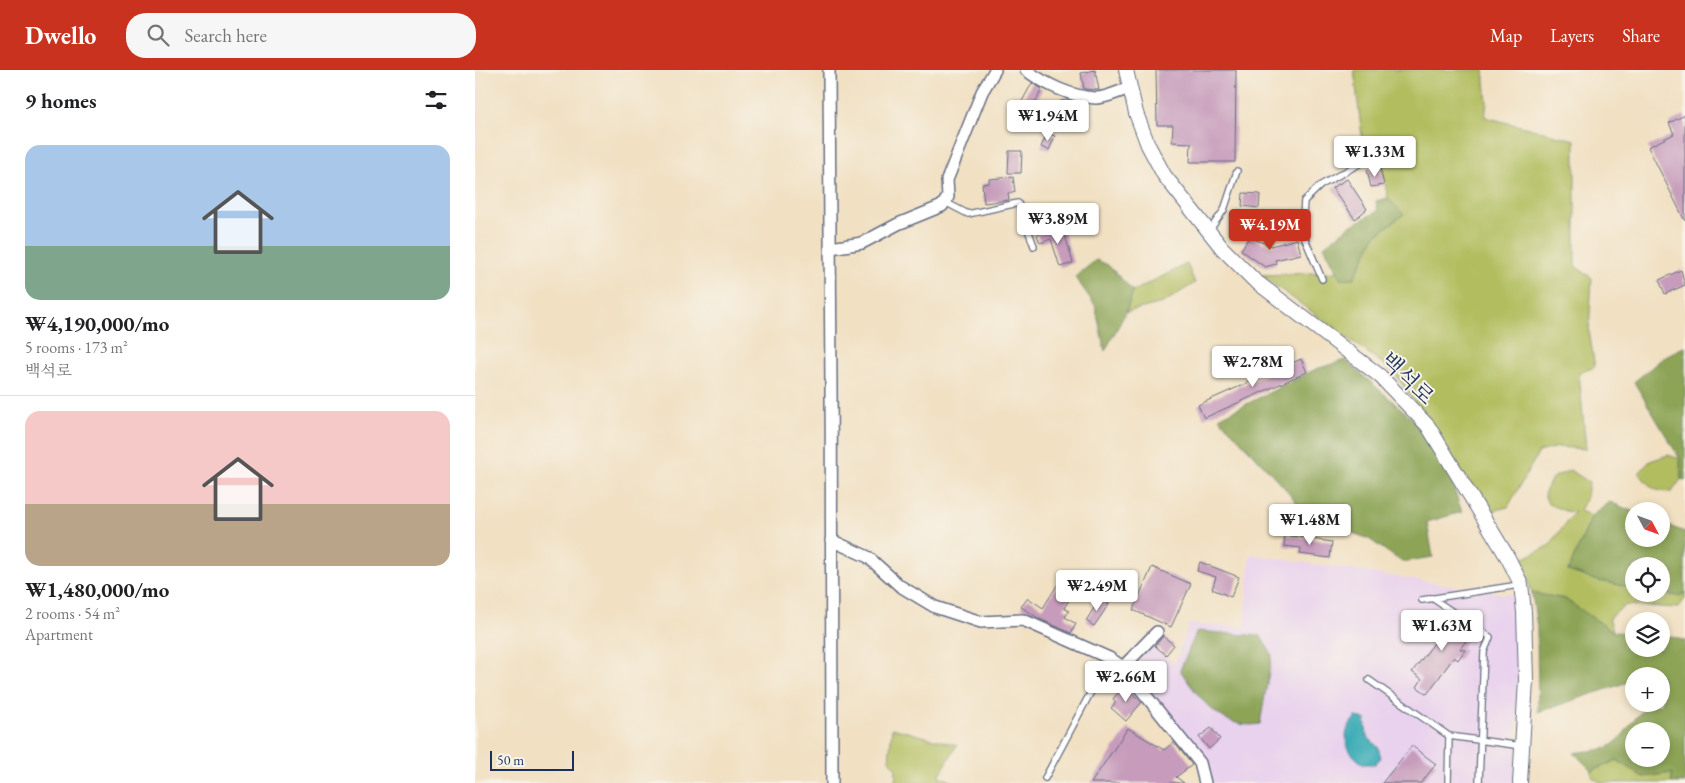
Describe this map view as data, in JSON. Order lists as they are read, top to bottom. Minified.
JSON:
{"streets":{"street":["백석로"]},"scale_bar":"50 m","north":"bottom right","page":{"header":"Dwello","search":"Search here","nav":["Map","Layers","Share"],"heading":"9 homes","price":["₩1.94M","₩1.33M","₩3.89M","₩4.19M","₩2.78M","₩1.48M","₩2.49M","₩1.63M","₩2.66M"],"list":[{"name":"₩4,190,000/mo","note":"5 rooms · 173 m² · 백석로"},{"name":"₩1,480,000/mo","note":"2 rooms · 54 m² · Apartment"}],"map_buttons":["+","−"],"scale":"50 m"}}
